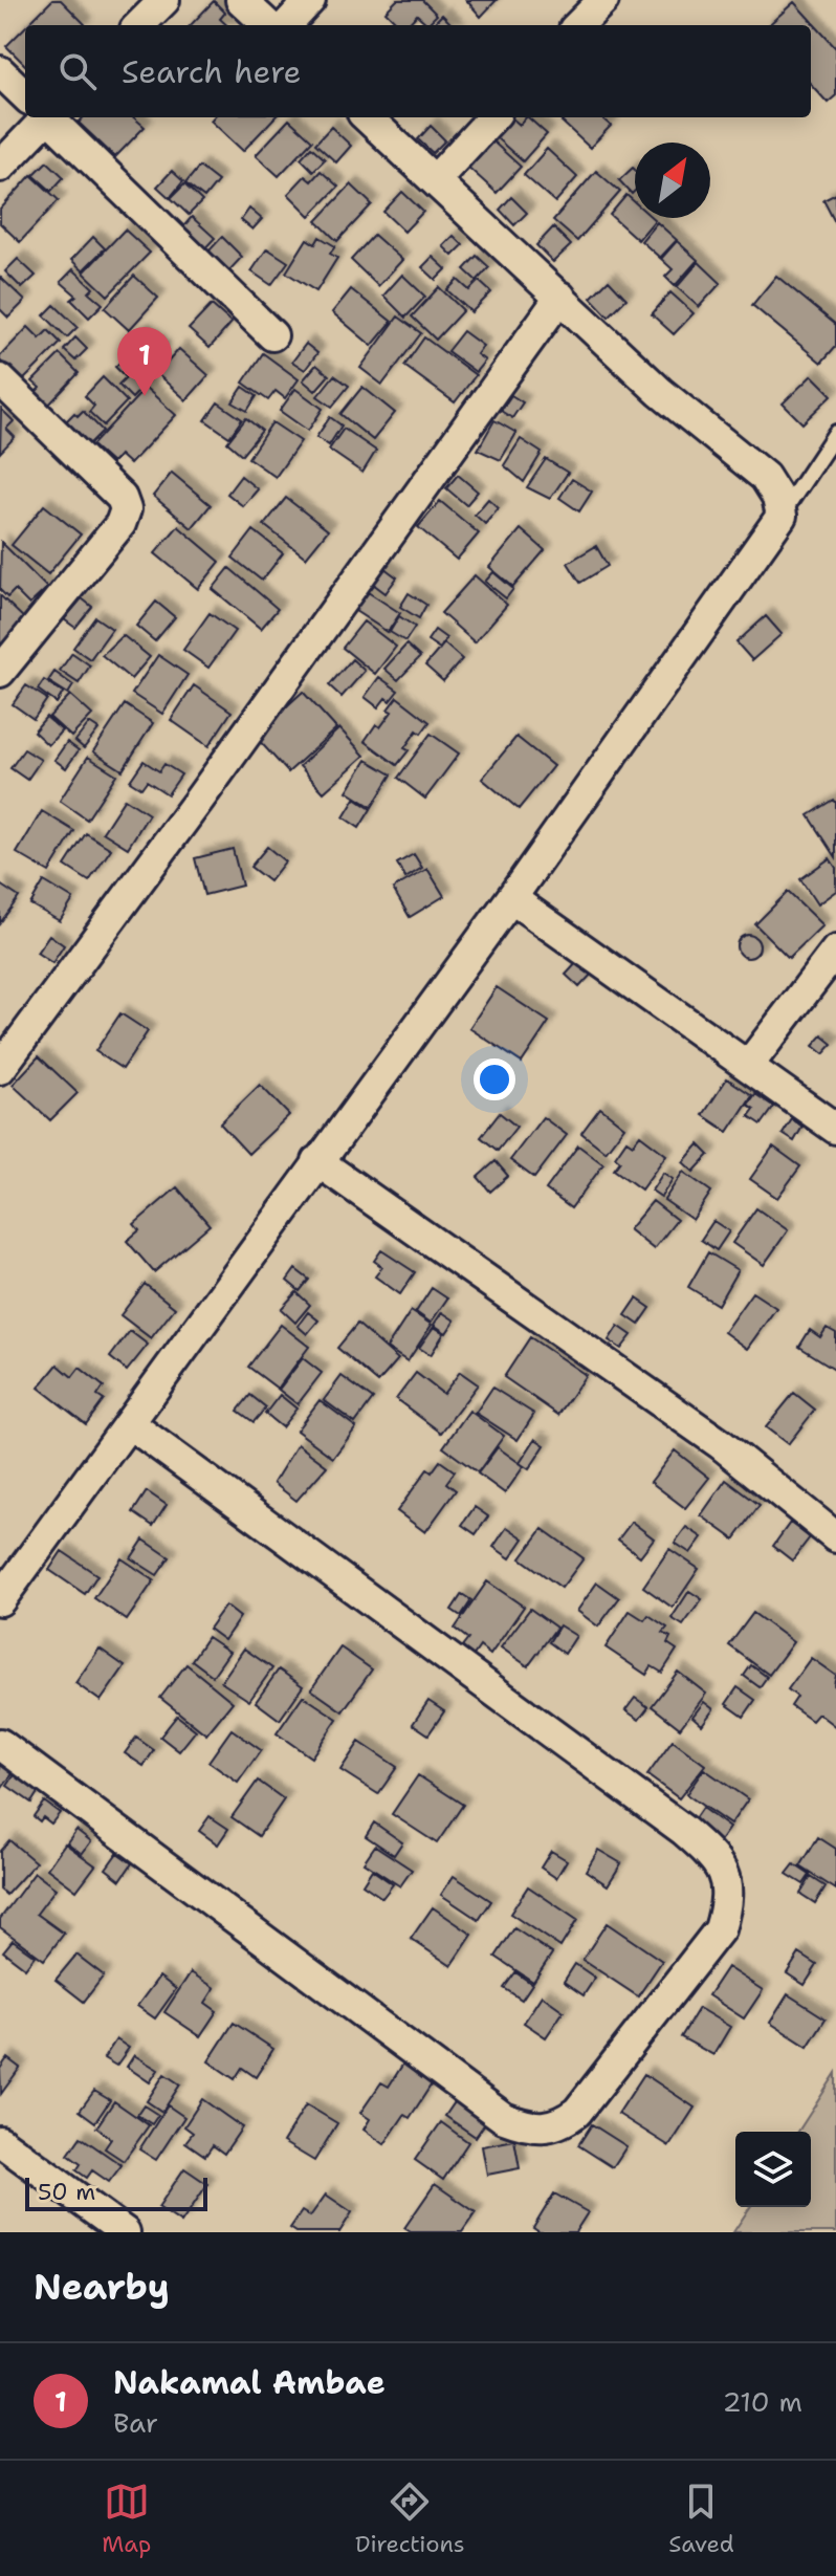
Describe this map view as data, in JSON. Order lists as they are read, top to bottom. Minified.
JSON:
{"scale_bar":"50 m","north":"top right","page":{"search":"Search here","pins":"1","scale":"50 m","heading":"Nearby","list":[{"mark":"1","name":"Nakamal Ambae","note":"Bar","value":"210 m"}],"nav":["Map","Directions","Saved"]}}
